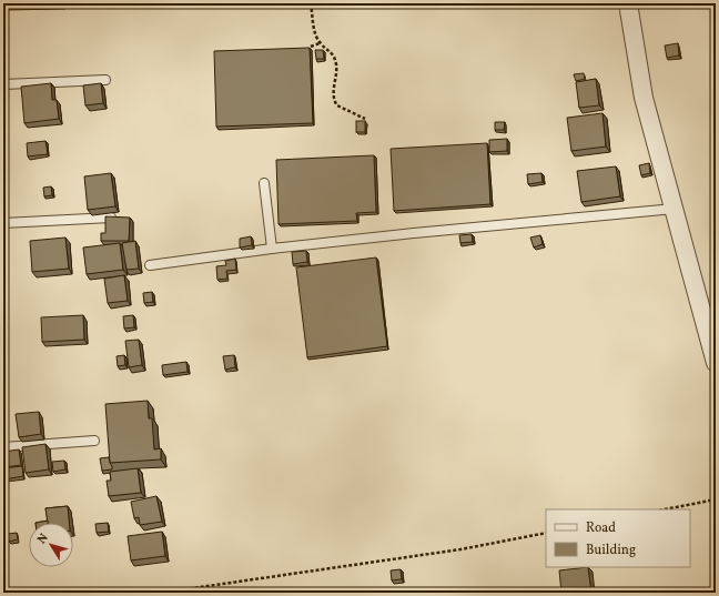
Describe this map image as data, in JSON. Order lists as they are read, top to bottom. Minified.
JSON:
{"legend":["Road","Building"],"north":"top left"}
